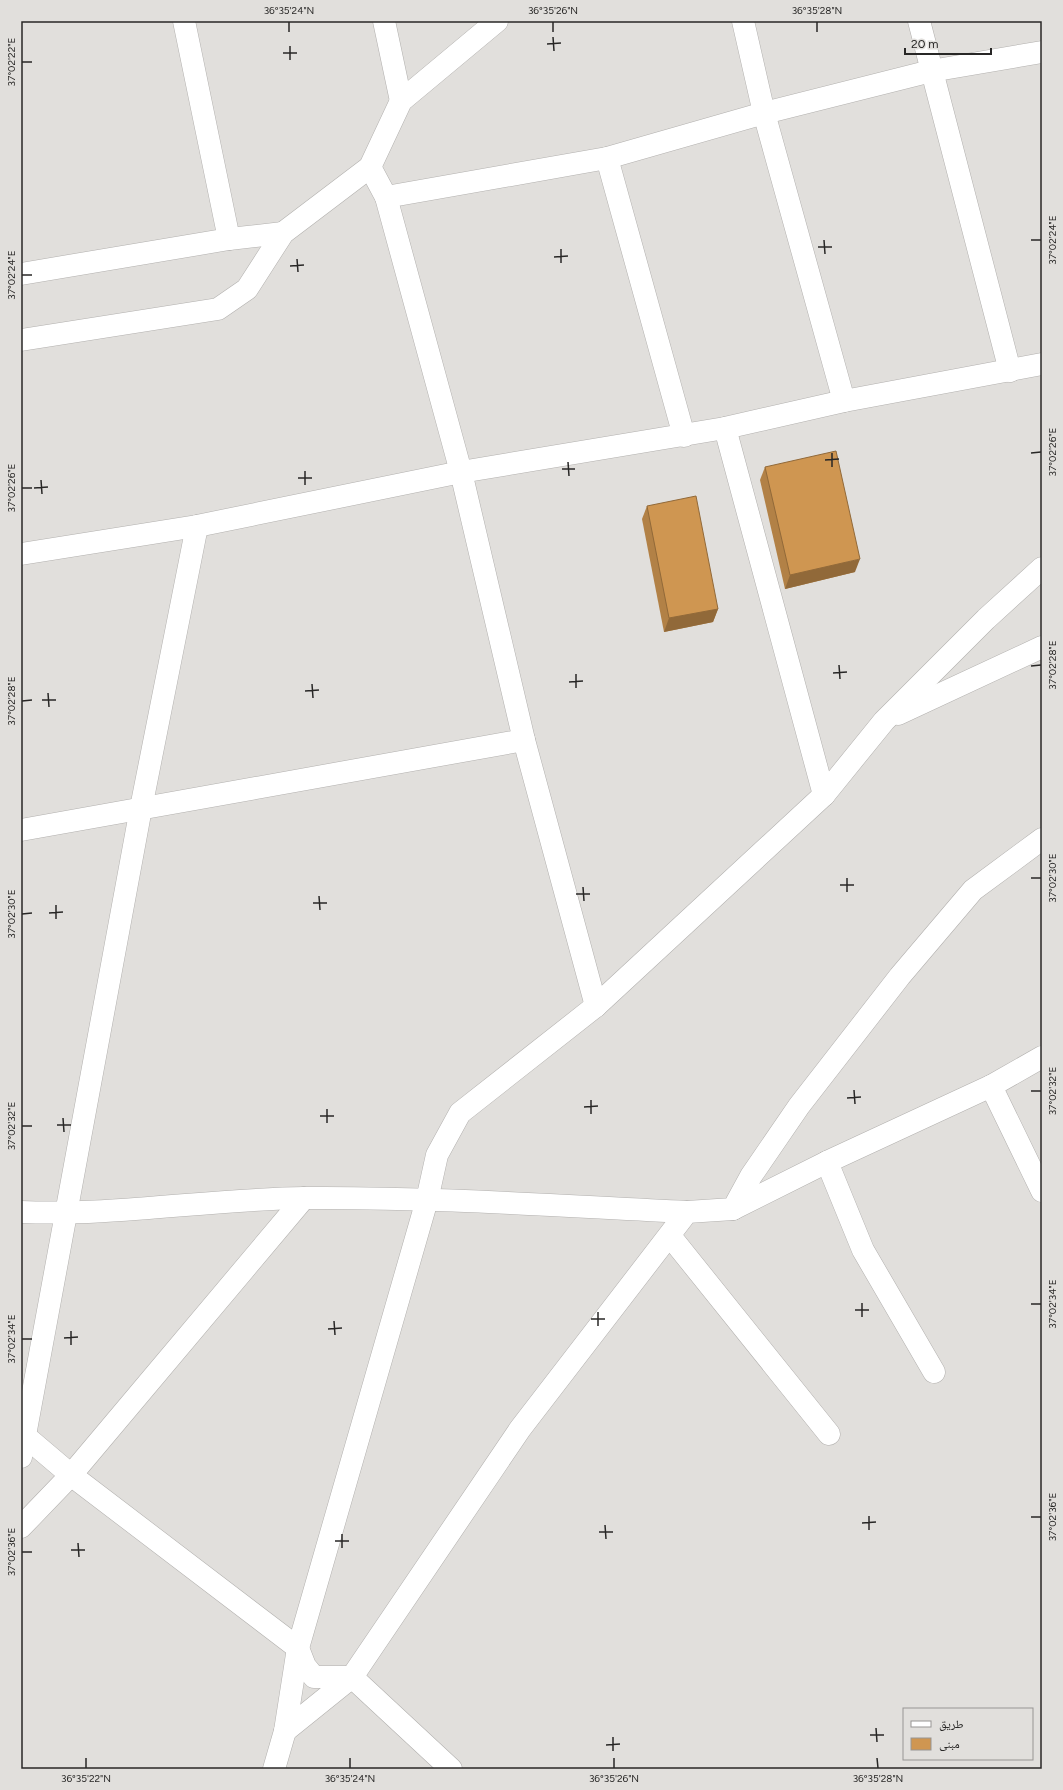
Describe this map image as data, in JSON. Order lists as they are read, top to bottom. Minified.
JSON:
{"legend":["طريق","مبنى"],"scale_bar":"20 m","coordinates":["36°35'24\"N","36°35'26\"N","36°35'28\"N","37°02'22\"E","37°02'24\"E","37°02'26\"E","37°02'28\"E","37°02'30\"E","37°02'32\"E","37°02'34\"E","37°02'36\"E","36°35'22\"N"]}
